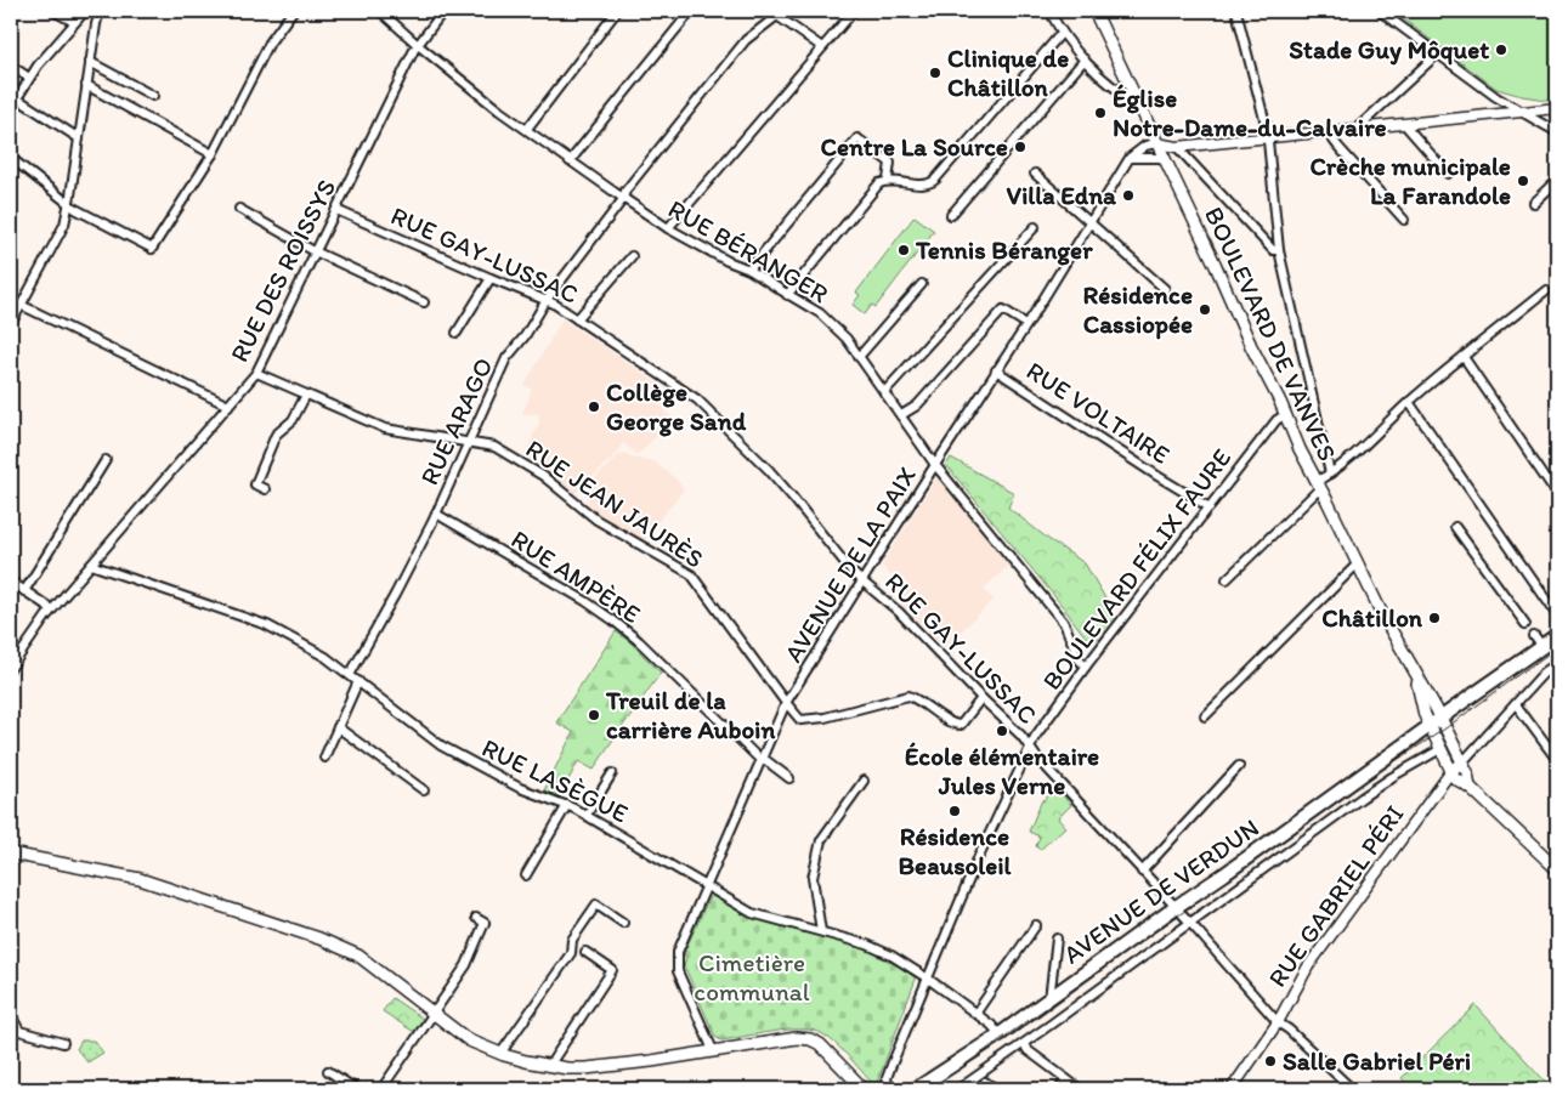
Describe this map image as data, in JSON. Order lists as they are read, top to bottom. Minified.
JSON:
{"streets":{"main road":["BOULEVARD DE VANVES","AVENUE DE VERDUN"],"street":["RUE BÉRANGER","RUE GAY-LUSSAC","RUE DES ROISSYS","RUE VOLTAIRE","RUE ARAGO","RUE JEAN JAURÈS","AVENUE DE LA PAIX","BOULEVARD FÉLIX FAURE","RUE AMPÈRE","RUE LASÈGUE","RUE GABRIEL PÉRI"]},"crossings":[["RUE BÉRANGER","RUE DES ROISSYS"],["RUE BÉRANGER","RUE ARAGO"],["RUE BÉRANGER","AVENUE DE LA PAIX"],["RUE BÉRANGER","BOULEVARD FÉLIX FAURE"],["RUE GAY-LUSSAC","RUE DES ROISSYS"],["RUE GAY-LUSSAC","RUE ARAGO"],["RUE GAY-LUSSAC","RUE JEAN JAURÈS"],["RUE GAY-LUSSAC","AVENUE DE LA PAIX"],["RUE GAY-LUSSAC","BOULEVARD FÉLIX FAURE"],["RUE GAY-LUSSAC","AVENUE DE VERDUN"],["RUE GAY-LUSSAC","RUE GABRIEL PÉRI"],["RUE DES ROISSYS","RUE JEAN JAURÈS"],["RUE DES ROISSYS","RUE LASÈGUE"],["BOULEVARD DE VANVES","AVENUE DE LA PAIX"],["BOULEVARD DE VANVES","BOULEVARD FÉLIX FAURE"],["BOULEVARD DE VANVES","AVENUE DE VERDUN"],["RUE VOLTAIRE","AVENUE DE LA PAIX"],["RUE VOLTAIRE","BOULEVARD FÉLIX FAURE"],["RUE ARAGO","RUE JEAN JAURÈS"],["RUE ARAGO","RUE AMPÈRE"],["RUE ARAGO","RUE LASÈGUE"],["RUE JEAN JAURÈS","AVENUE DE LA PAIX"],["AVENUE DE LA PAIX","RUE AMPÈRE"],["AVENUE DE LA PAIX","RUE LASÈGUE"],["BOULEVARD FÉLIX FAURE","RUE LASÈGUE"],["RUE LASÈGUE","AVENUE DE VERDUN"]],"parks":["Cimetière communal"],"places":["Stade Guy Môquet","Clinique de Châtillon","Église Notre-Dame-du-Calvaire","Centre La Source","Crèche municipale La Farandole","Villa Edna","Tennis Béranger","Résidence Cassiopée","Collège George Sand","Châtillon","Treuil de la carrière Auboin","École élémentaire Jules Verne","Résidence Beausoleil","Salle Gabriel Péri"]}
